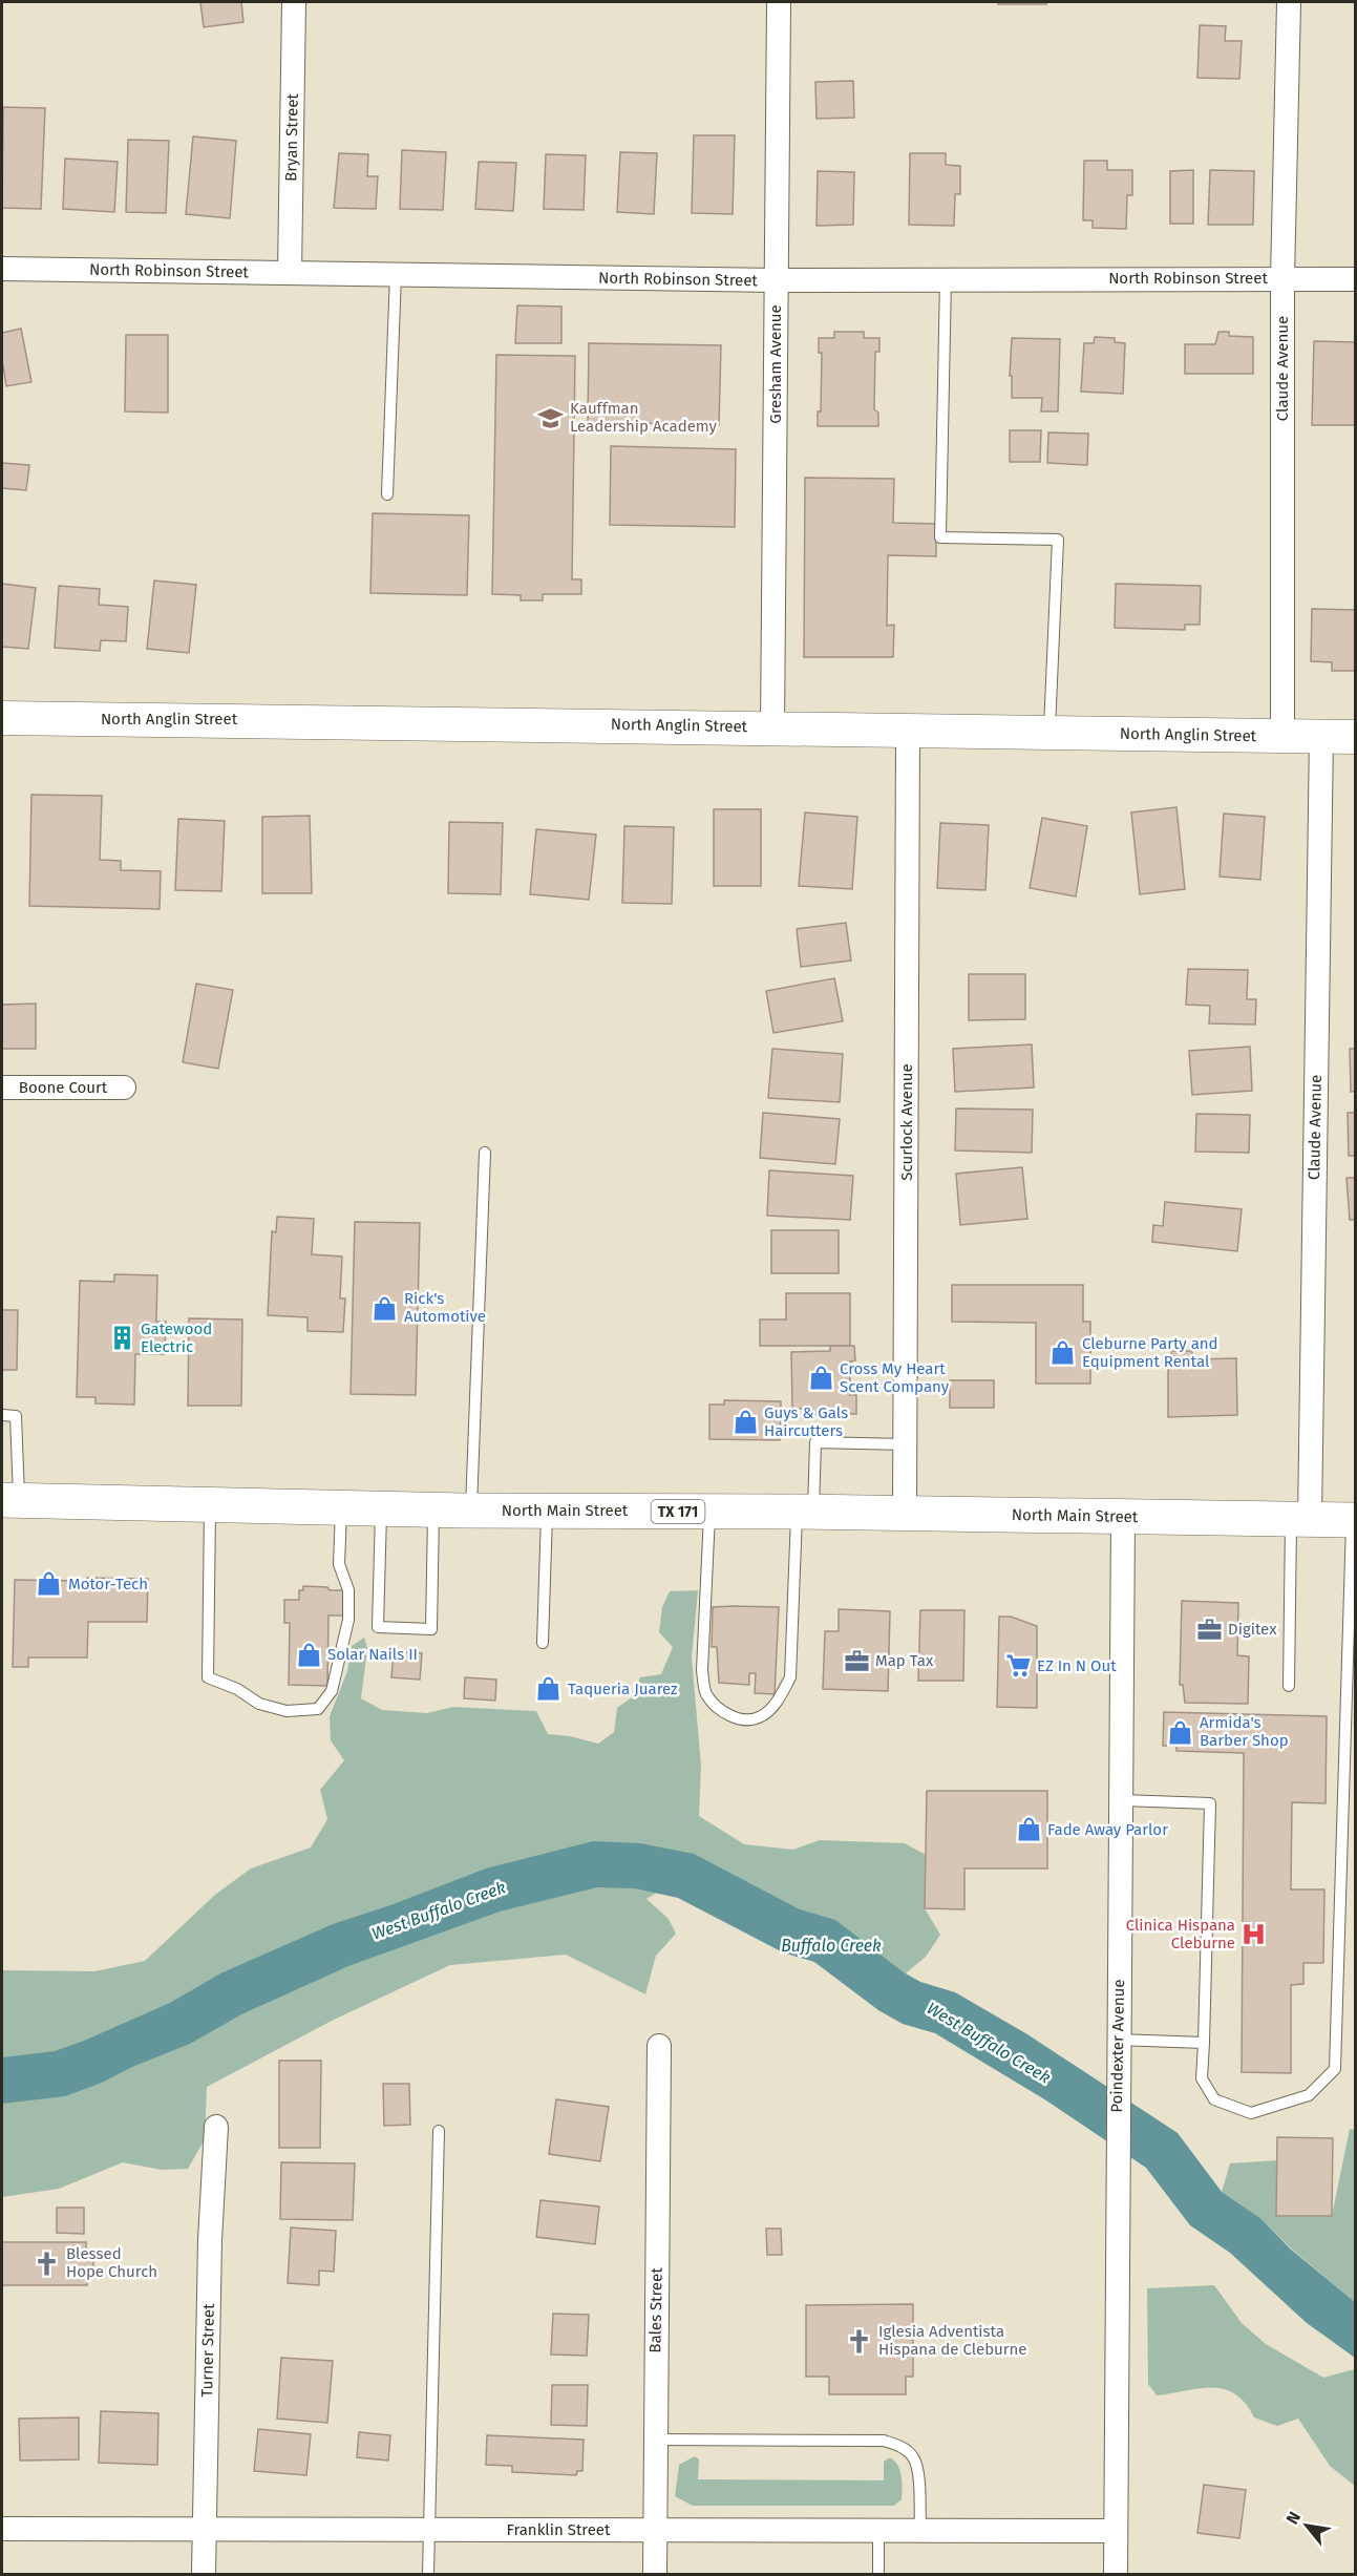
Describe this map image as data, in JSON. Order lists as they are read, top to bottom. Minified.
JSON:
{"streets":{"main road":["North Main Street","TX 171"],"street":["Bryan Street","North Robinson Street","Gresham Avenue","Claude Avenue","North Anglin Street","Boone Court","Scurlock Avenue","Poindexter Avenue","Bales Street","Turner Street","Franklin Street"]},"crossings":[["Bryan Street","North Robinson Street"],["North Robinson Street","Gresham Avenue"],["North Robinson Street","Claude Avenue"],["Gresham Avenue","North Anglin Street"],["Claude Avenue","North Anglin Street"],["Claude Avenue","North Main Street"],["North Anglin Street","Scurlock Avenue"],["Scurlock Avenue","North Main Street"],["North Main Street","Poindexter Avenue"],["Poindexter Avenue","Franklin Street"],["Bales Street","Franklin Street"],["Turner Street","Franklin Street"]],"water":["West Buffalo Creek","Buffalo Creek"],"places":{"school or university":["Kauffman Leadership Academy"],"shop":["Rick's Automotive","Cleburne Party and Equipment Rental","Cross My Heart Scent Company","Guys & Gals Haircutters","Motor-Tech","Solar Nails II","Taqueria Juarez","Armida's Barber Shop","Fade Away Parlor"],"building":["Gatewood Electric"],"office":["Digitex","Map Tax"],"supermarket":["EZ In N Out"],"hospital":["Clinica Hispana Cleburne"],"church":["Blessed Hope Church","Iglesia Adventista Hispana de Cleburne"]},"north":"top left"}
